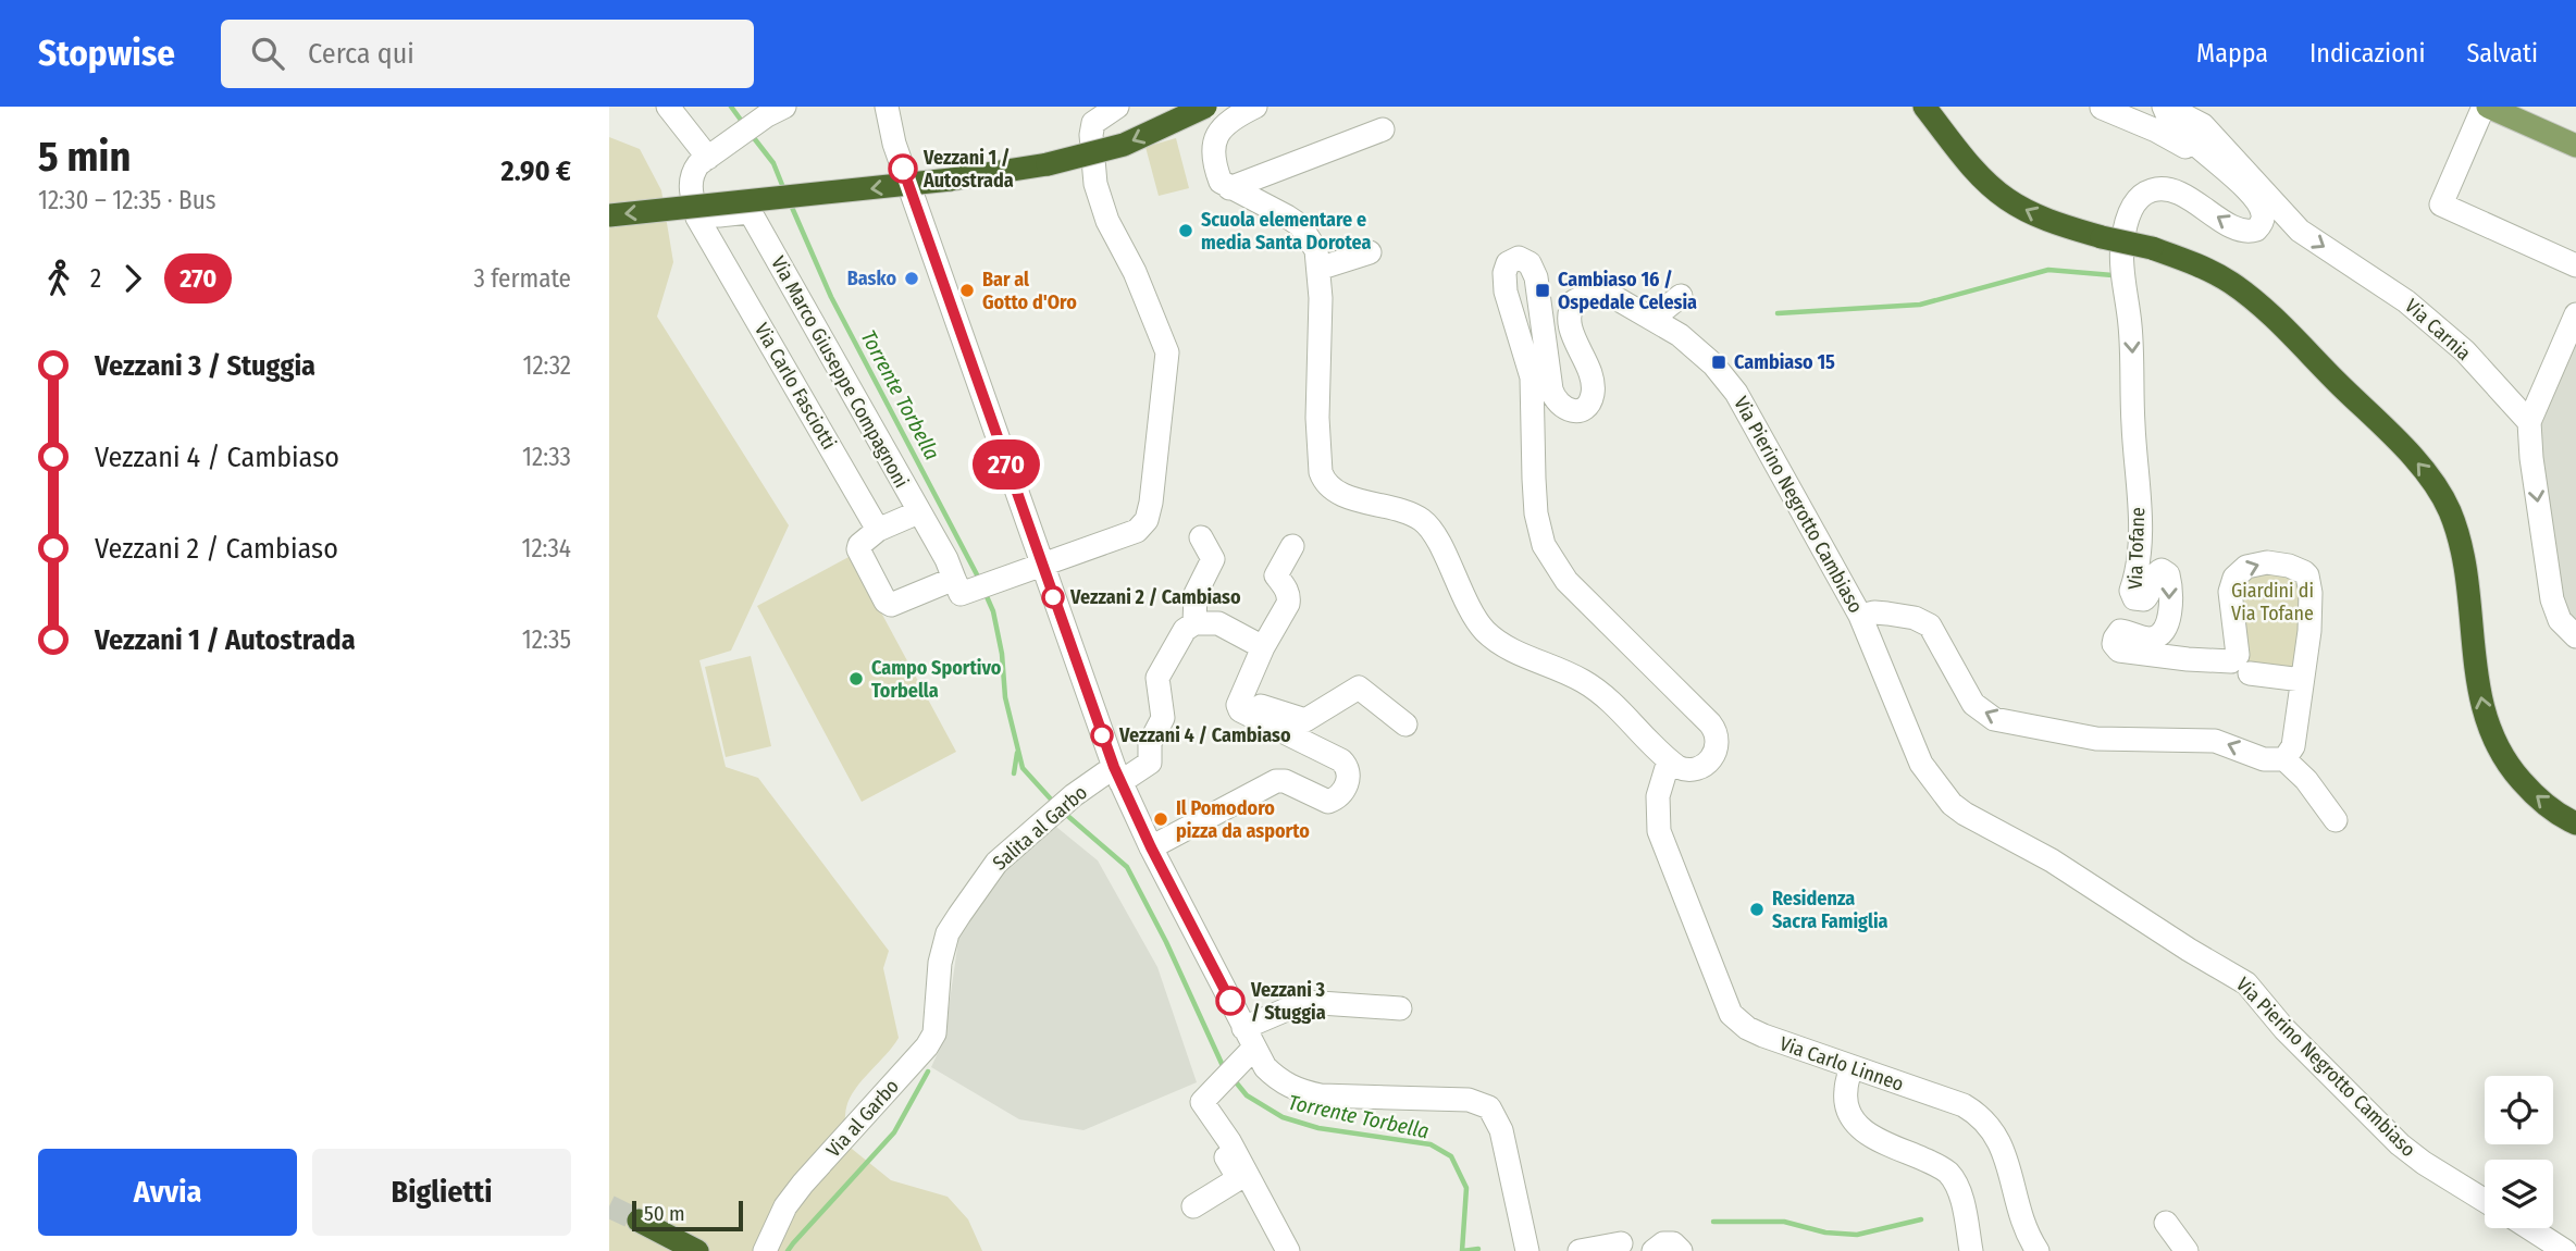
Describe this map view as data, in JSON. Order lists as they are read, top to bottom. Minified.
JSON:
{"streets":{"street":["Via Carnia","Via Marco Giuseppe Compagnoni","Via Carlo Fasciotti","Via Pierino Negrotto Cambiaso","Via Tofane","Salita al Garbo","Via Carlo Linneo","Via al Garbo"]},"crossings":[["Via Carnia","Via Tofane"],["Via Marco Giuseppe Compagnoni","Via Carlo Fasciotti"],["Via Pierino Negrotto Cambiaso","Via Carlo Linneo"],["Salita al Garbo","Via al Garbo"]],"one_way":["Via Carnia"],"water":["Torrente Torbella"],"parks":["Giardini di Via Tofane"],"places":{"other":["Vezzani 1 / Autostrada","Scuola elementare e media Santa Dorotea","Basko","Bar al Gotto d'Oro","Vezzani 2 / Cambiaso","Campo Sportivo Torbella","Vezzani 4 / Cambiaso","Il Pomodoro pizza da asporto","Residenza Sacra Famiglia","Vezzani 3 / Stuggia"],"transit":["Cambiaso 16 / Ospedale Celesia","Cambiaso 15"]},"lines":["bus line 270"],"scale_bar":"50 m","page":{"header":"Stopwise","search":"Cerca qui","nav":["Mappa","Indicazioni","Salvati"],"heading":["5 min","12:30 – 12:35 · Bus","2.90 €"],"on_map":"270","legs":["2","270","3 fermate"],"list":[{"name":"Vezzani 3 / Stuggia","value":"12:32"},{"name":"Vezzani 4 / Cambiaso","value":"12:33"},{"name":"Vezzani 2 / Cambiaso","value":"12:34"},{"name":"Vezzani 1 / Autostrada","value":"12:35"}],"buttons":["Avvia","Biglietti"],"scale":"50 m"}}
